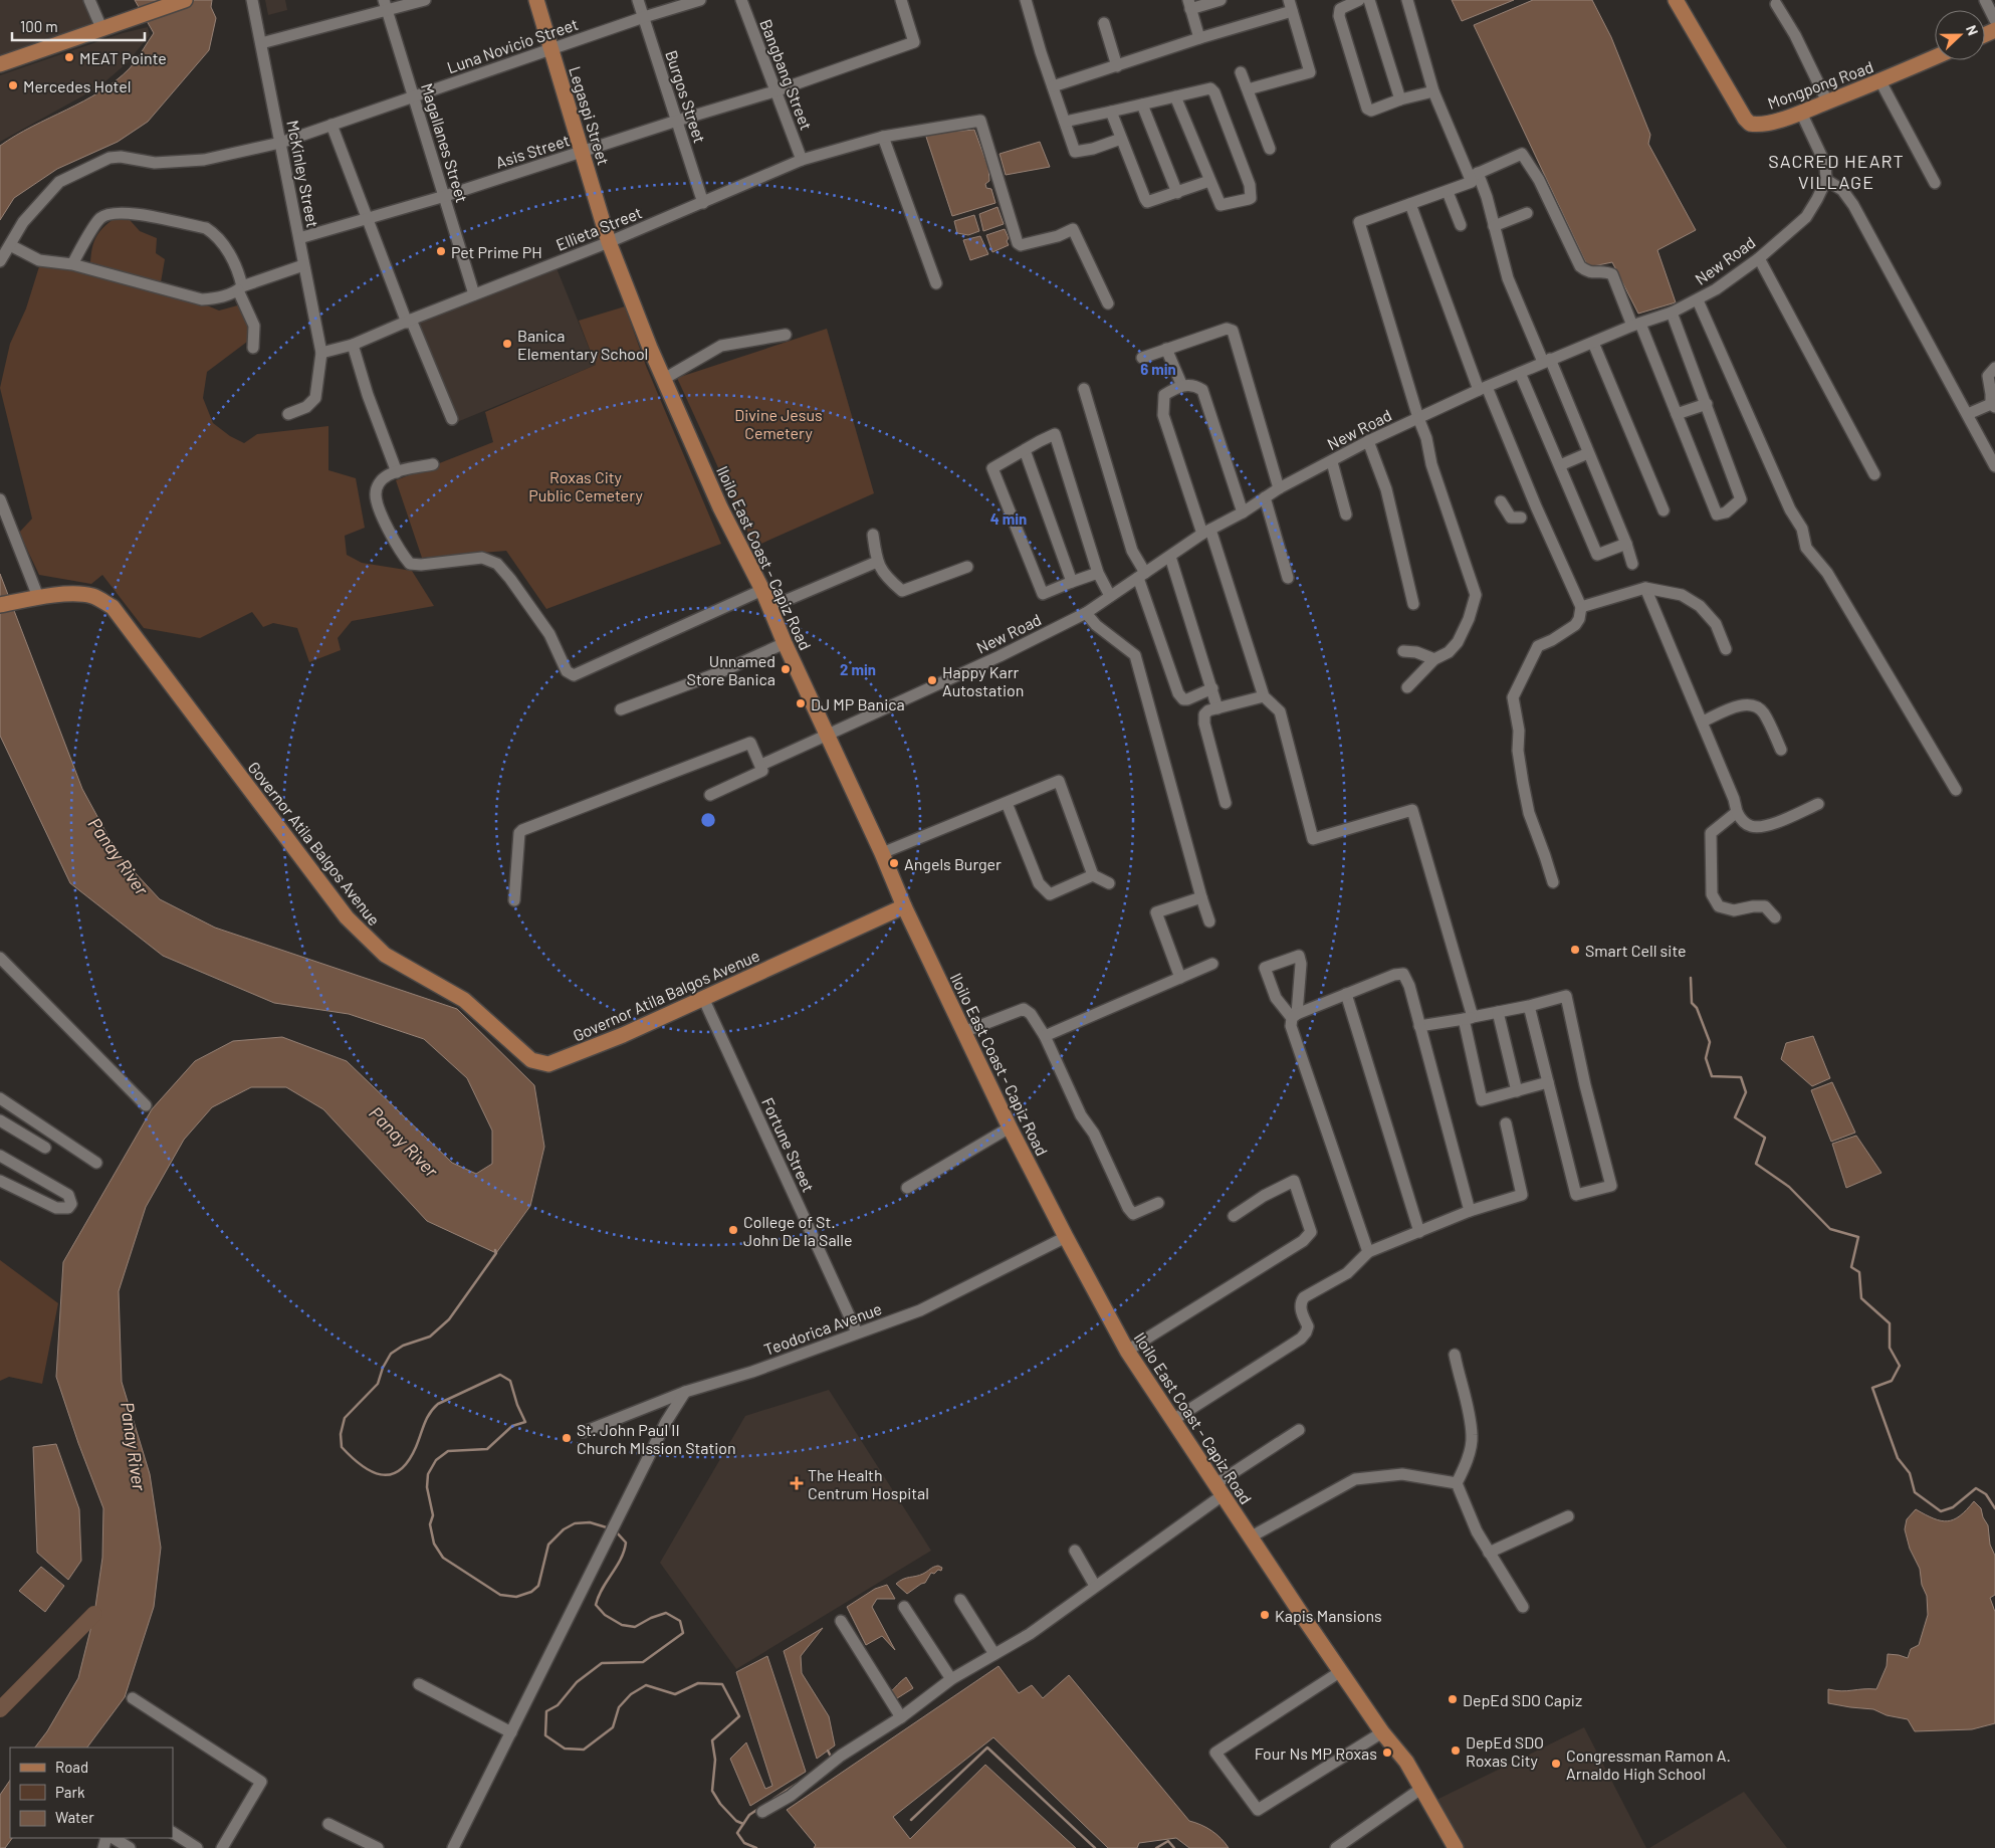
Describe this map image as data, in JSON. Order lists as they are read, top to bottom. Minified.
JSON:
{"streets":{"main road":["Mongpong Road","Legaspi Street","Iloilo East Coast - Capiz Road","Governor Atila Balgos Avenue"],"street":["Luna Novicio Street","Bangbang Street","Burgos Street","Magallanes Street","Asis Street","McKinley Street","Ellieta Street","New Road","Fortune Street","Teodorica Avenue"]},"crossings":[["Luna Novicio Street","Burgos Street"],["Luna Novicio Street","Legaspi Street"],["Luna Novicio Street","Magallanes Street"],["Luna Novicio Street","McKinley Street"],["Bangbang Street","Asis Street"],["Bangbang Street","Ellieta Street"],["Burgos Street","Asis Street"],["Burgos Street","Ellieta Street"],["Legaspi Street","Asis Street"],["Legaspi Street","Ellieta Street"],["Legaspi Street","Iloilo East Coast - Capiz Road"],["Magallanes Street","Asis Street"],["Magallanes Street","Ellieta Street"],["Asis Street","McKinley Street"],["McKinley Street","Ellieta Street"],["Ellieta Street","Iloilo East Coast - Capiz Road"],["New Road","Iloilo East Coast - Capiz Road"],["Iloilo East Coast - Capiz Road","Governor Atila Balgos Avenue"],["Iloilo East Coast - Capiz Road","Teodorica Avenue"],["Governor Atila Balgos Avenue","Fortune Street"],["Fortune Street","Teodorica Avenue"]],"districts":["SACRED HEART VILLAGE"],"water":["Panay River"],"parks":["Divine Jesus Cemetery","Roxas City Public Cemetery"],"places":{"other":["MEAT Pointe","Mercedes Hotel","Pet Prime PH","Banica Elementary School","Unnamed Store Banica","Happy Karr Autostation","DJ MP Banica","Angels Burger","Smart Cell site","College of St. John De la Salle","St. John Paul II Church MIssion Station","Kapis Mansions","DepEd SDO Capiz","DepEd SDO Roxas City","Four Ns MP Roxas","Congressman Ramon A. Arnaldo High School"],"health":["The Health Centrum Hospital"]},"legend":["Road","Park","Water"],"scale_bar":"100 m","north":"right","rings":["6 min","4 min","2 min"]}
